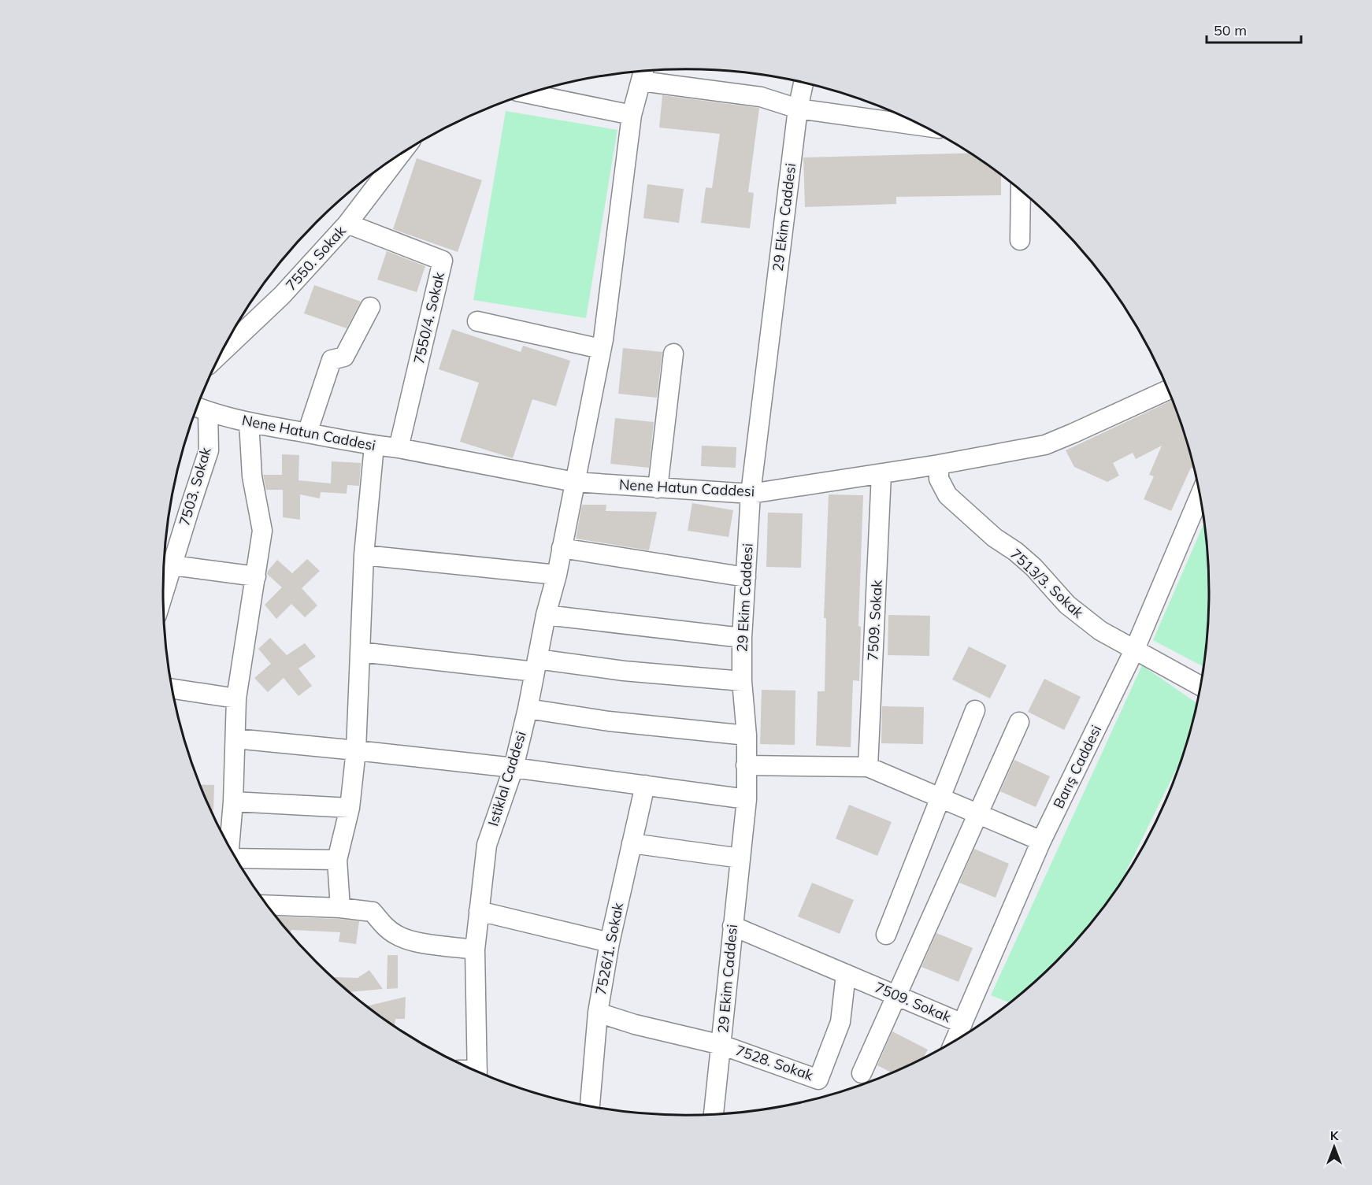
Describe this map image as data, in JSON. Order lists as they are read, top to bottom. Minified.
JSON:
{"streets":{"street":["29 Ekim Caddesi","7550. Sokak","7550/4. Sokak","Nene Hatun Caddesi","7503. Sokak","7513/3. Sokak","7509. Sokak","Barış Caddesi","Istiklal Caddesi","7526/1. Sokak","7528. Sokak"]},"crossings":[["29 Ekim Caddesi","Nene Hatun Caddesi"],["29 Ekim Caddesi","7509. Sokak"],["29 Ekim Caddesi","7528. Sokak"],["7550. Sokak","7550/4. Sokak"],["7550/4. Sokak","Nene Hatun Caddesi"],["Nene Hatun Caddesi","7503. Sokak"],["Nene Hatun Caddesi","7513/3. Sokak"],["Nene Hatun Caddesi","7509. Sokak"],["Nene Hatun Caddesi","Istiklal Caddesi"],["7513/3. Sokak","Barış Caddesi"],["7509. Sokak","Barış Caddesi"],["7509. Sokak","7528. Sokak"],["7526/1. Sokak","7528. Sokak"]],"scale_bar":"50 m","north":"top"}
